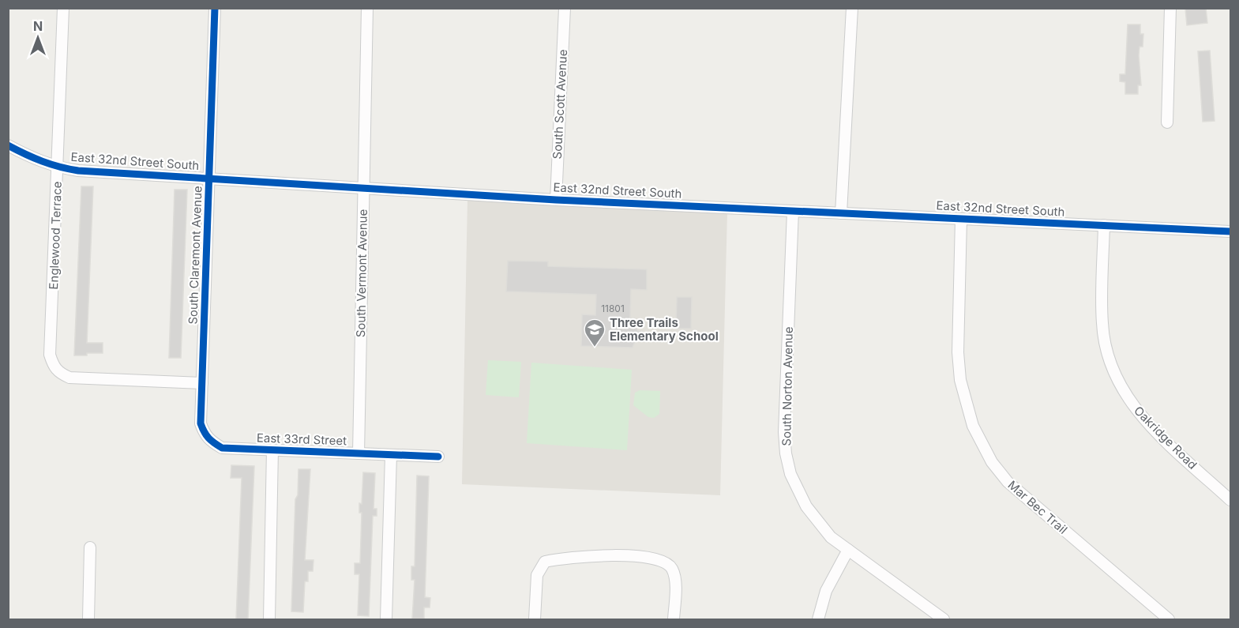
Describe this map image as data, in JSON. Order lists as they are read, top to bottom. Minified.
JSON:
{"streets":{"street":["South Scott Avenue","East 32nd Street South","Englewood Terrace","South Claremont Avenue","South Vermont Avenue","South Norton Avenue","Oakridge Road","East 33rd Street","Mar Bec Trail"]},"crossings":[["South Scott Avenue","East 32nd Street South"],["East 32nd Street South","Englewood Terrace"],["East 32nd Street South","South Claremont Avenue"],["East 32nd Street South","South Vermont Avenue"],["East 32nd Street South","South Norton Avenue"],["East 32nd Street South","Oakridge Road"],["East 32nd Street South","Mar Bec Trail"],["Englewood Terrace","South Claremont Avenue"],["South Claremont Avenue","East 33rd Street"],["South Vermont Avenue","East 33rd Street"]],"places":{"school or university":["Three Trails Elementary School"]},"house_numbers":["11801"],"north":"top"}
